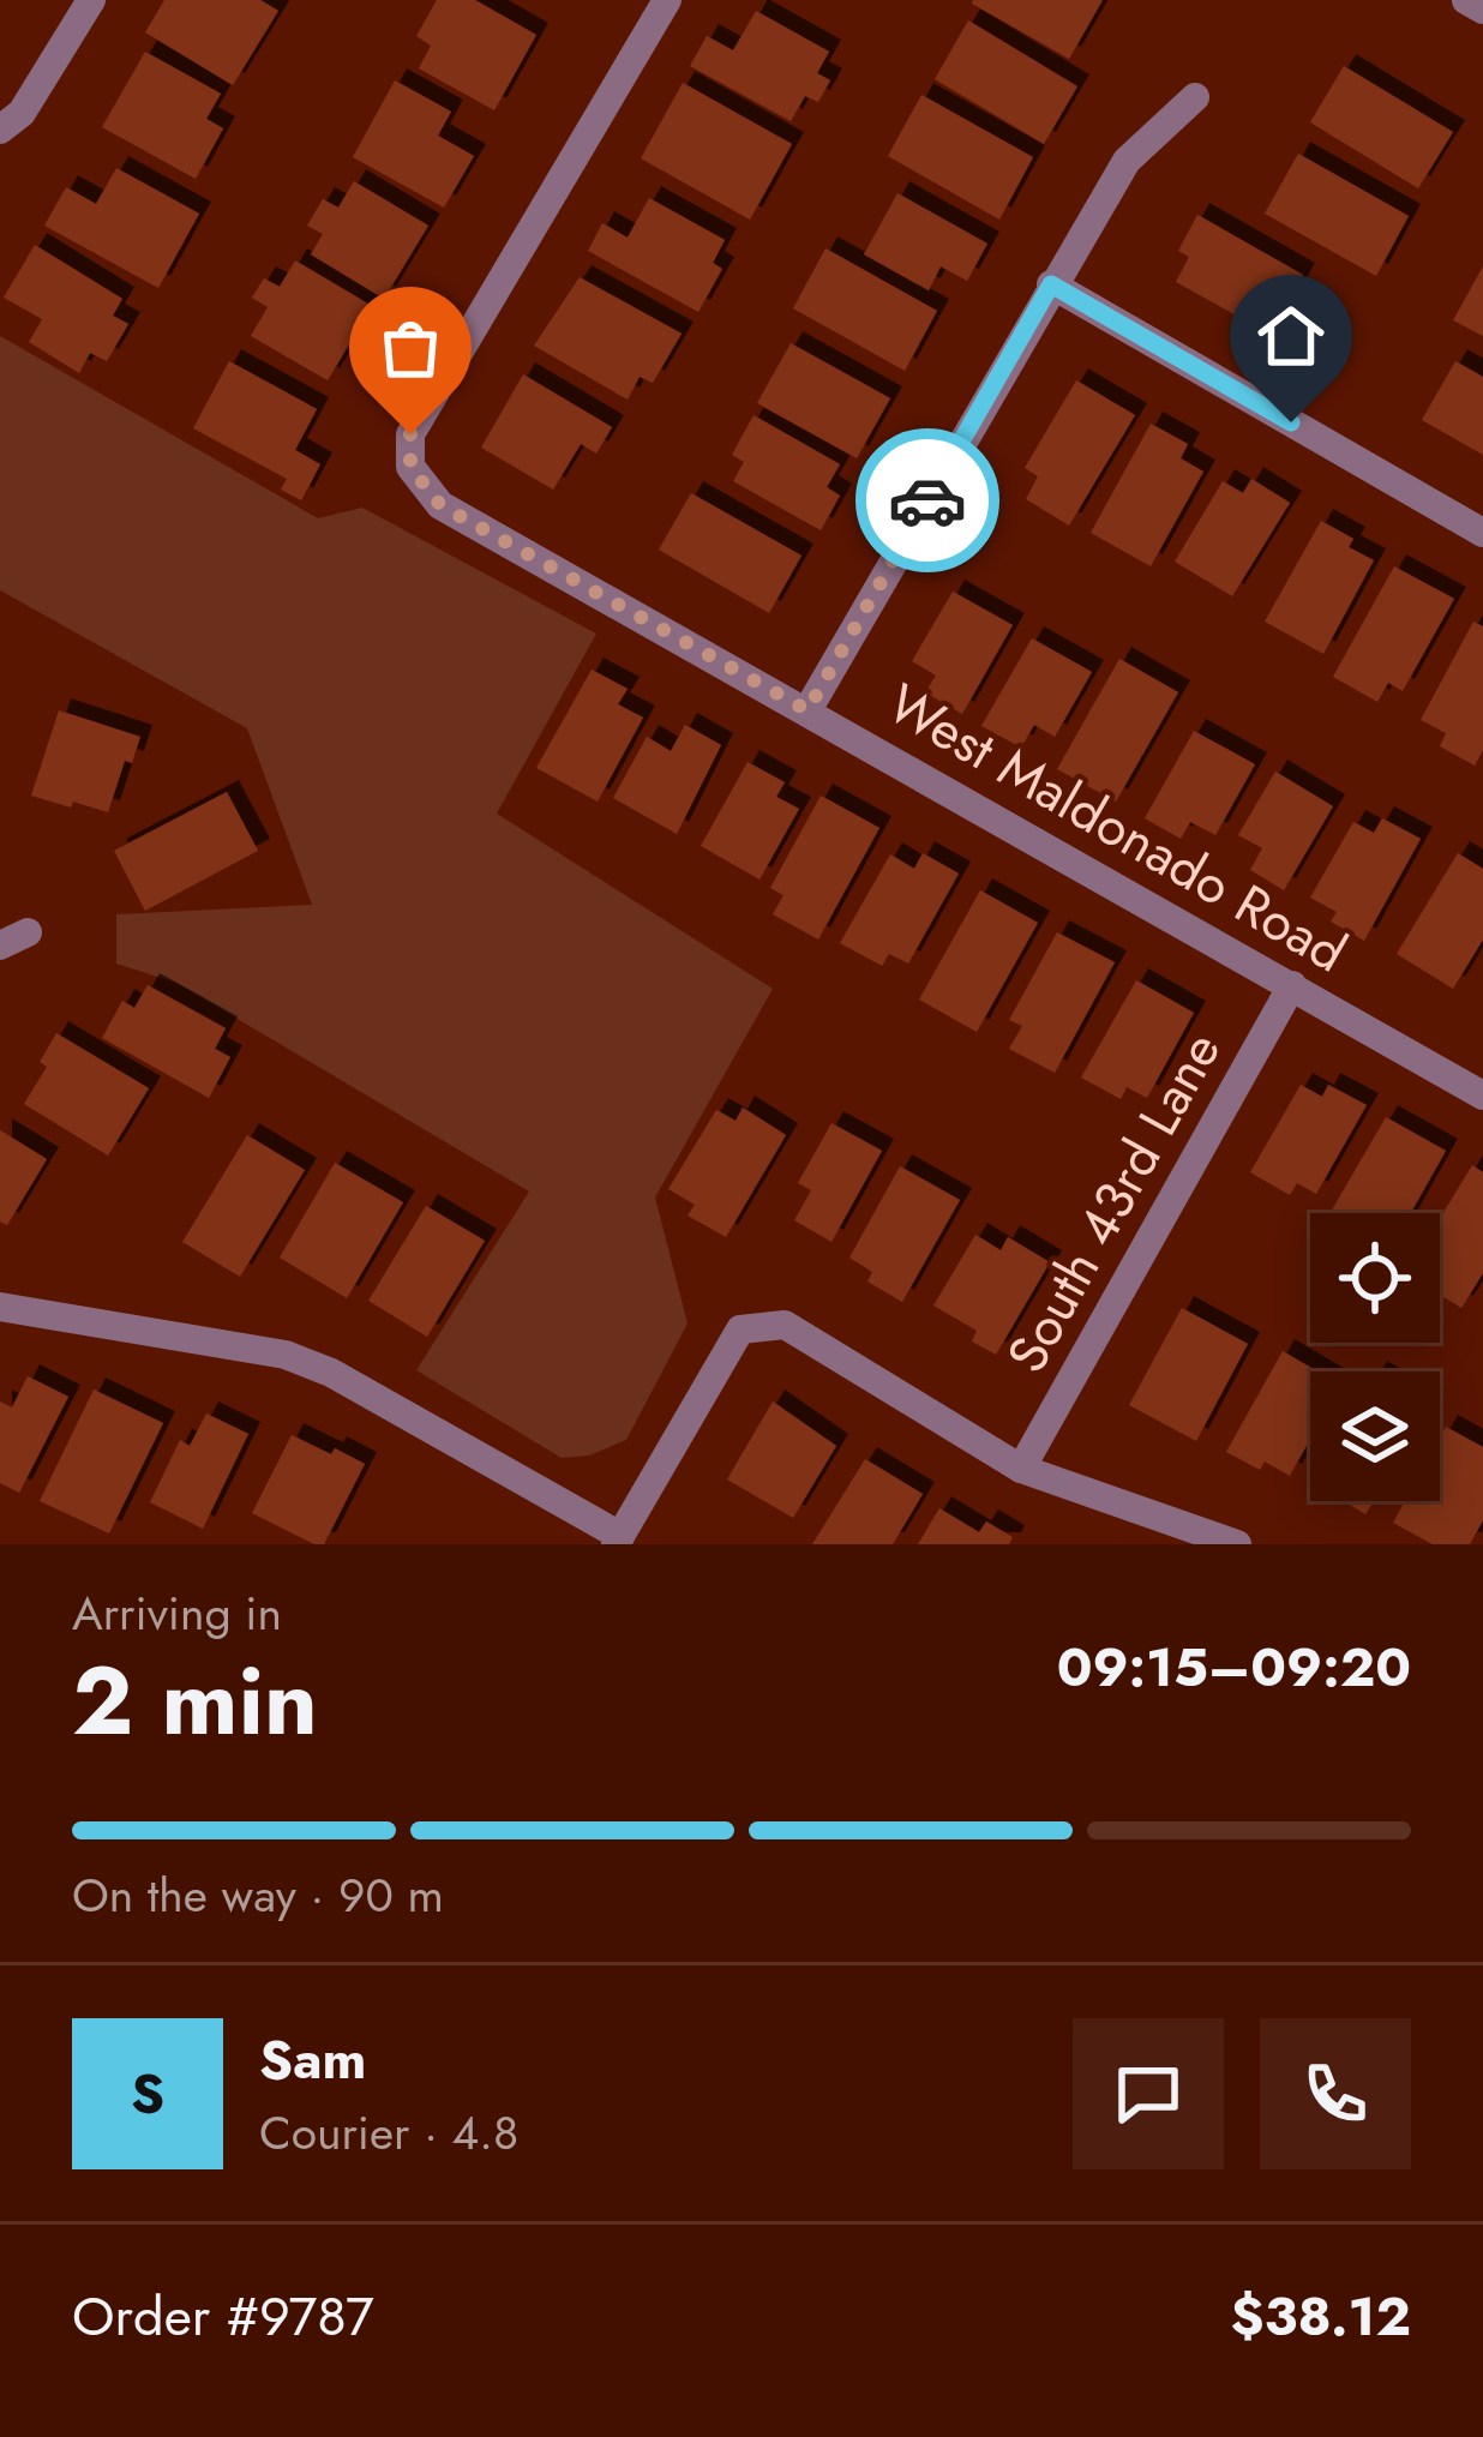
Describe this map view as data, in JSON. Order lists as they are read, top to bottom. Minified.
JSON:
{"streets":{"street":["West Maldonado Road","South 43rd Lane"]},"crossings":[["West Maldonado Road","South 43rd Lane"]],"page":{"heading":["2 min","Arriving in","09:15–09:20"],"panel":["Sam","Courier · 4.8","Order #9787","$38.12"],"bar":"On the way · 90 m","round":"S"}}
